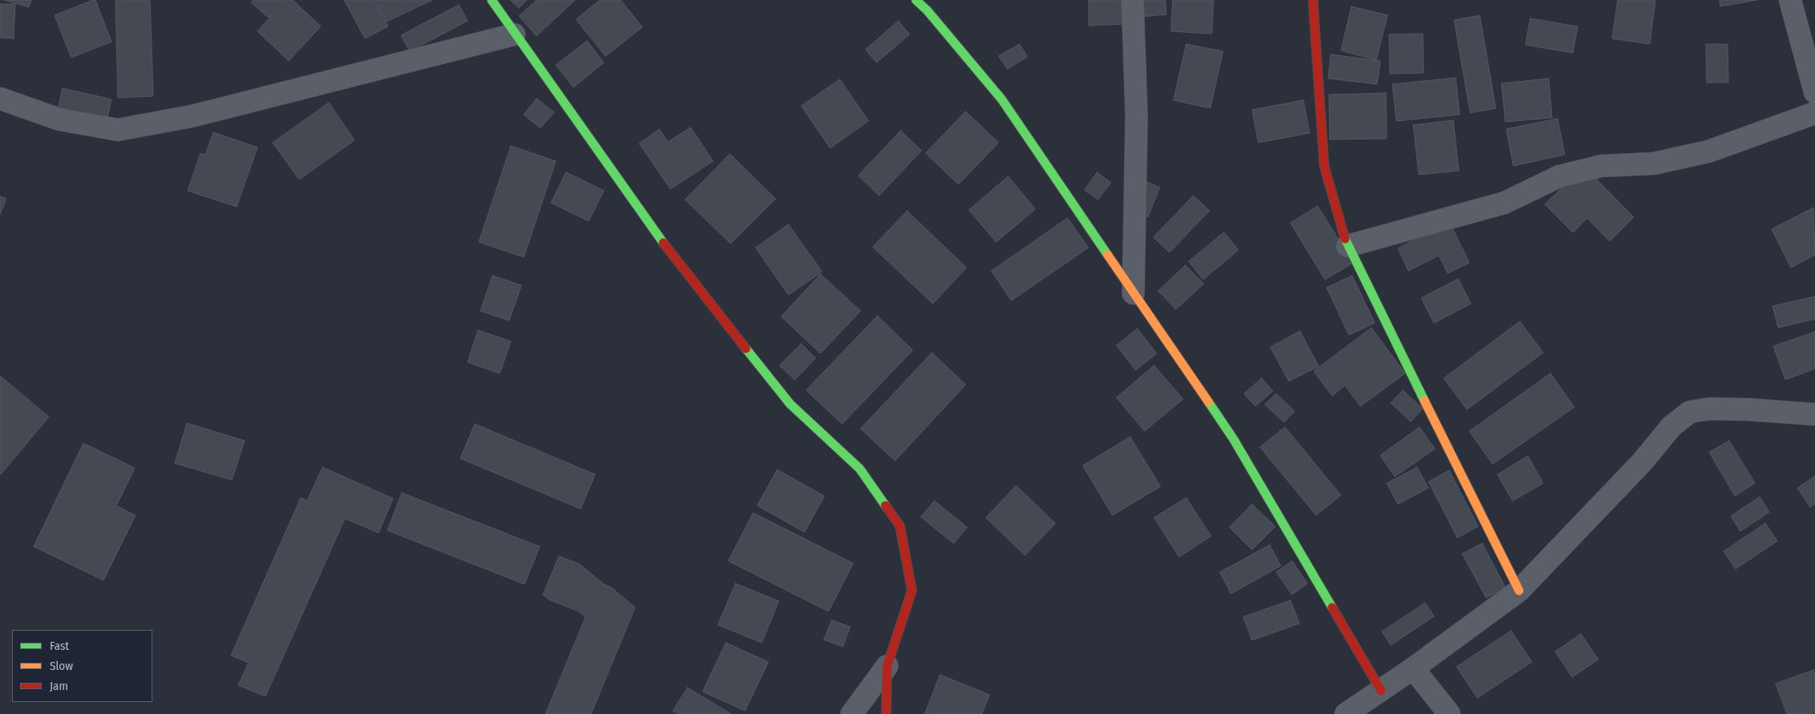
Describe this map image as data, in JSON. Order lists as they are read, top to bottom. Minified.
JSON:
{"legend":["Fast","Slow","Jam"]}
